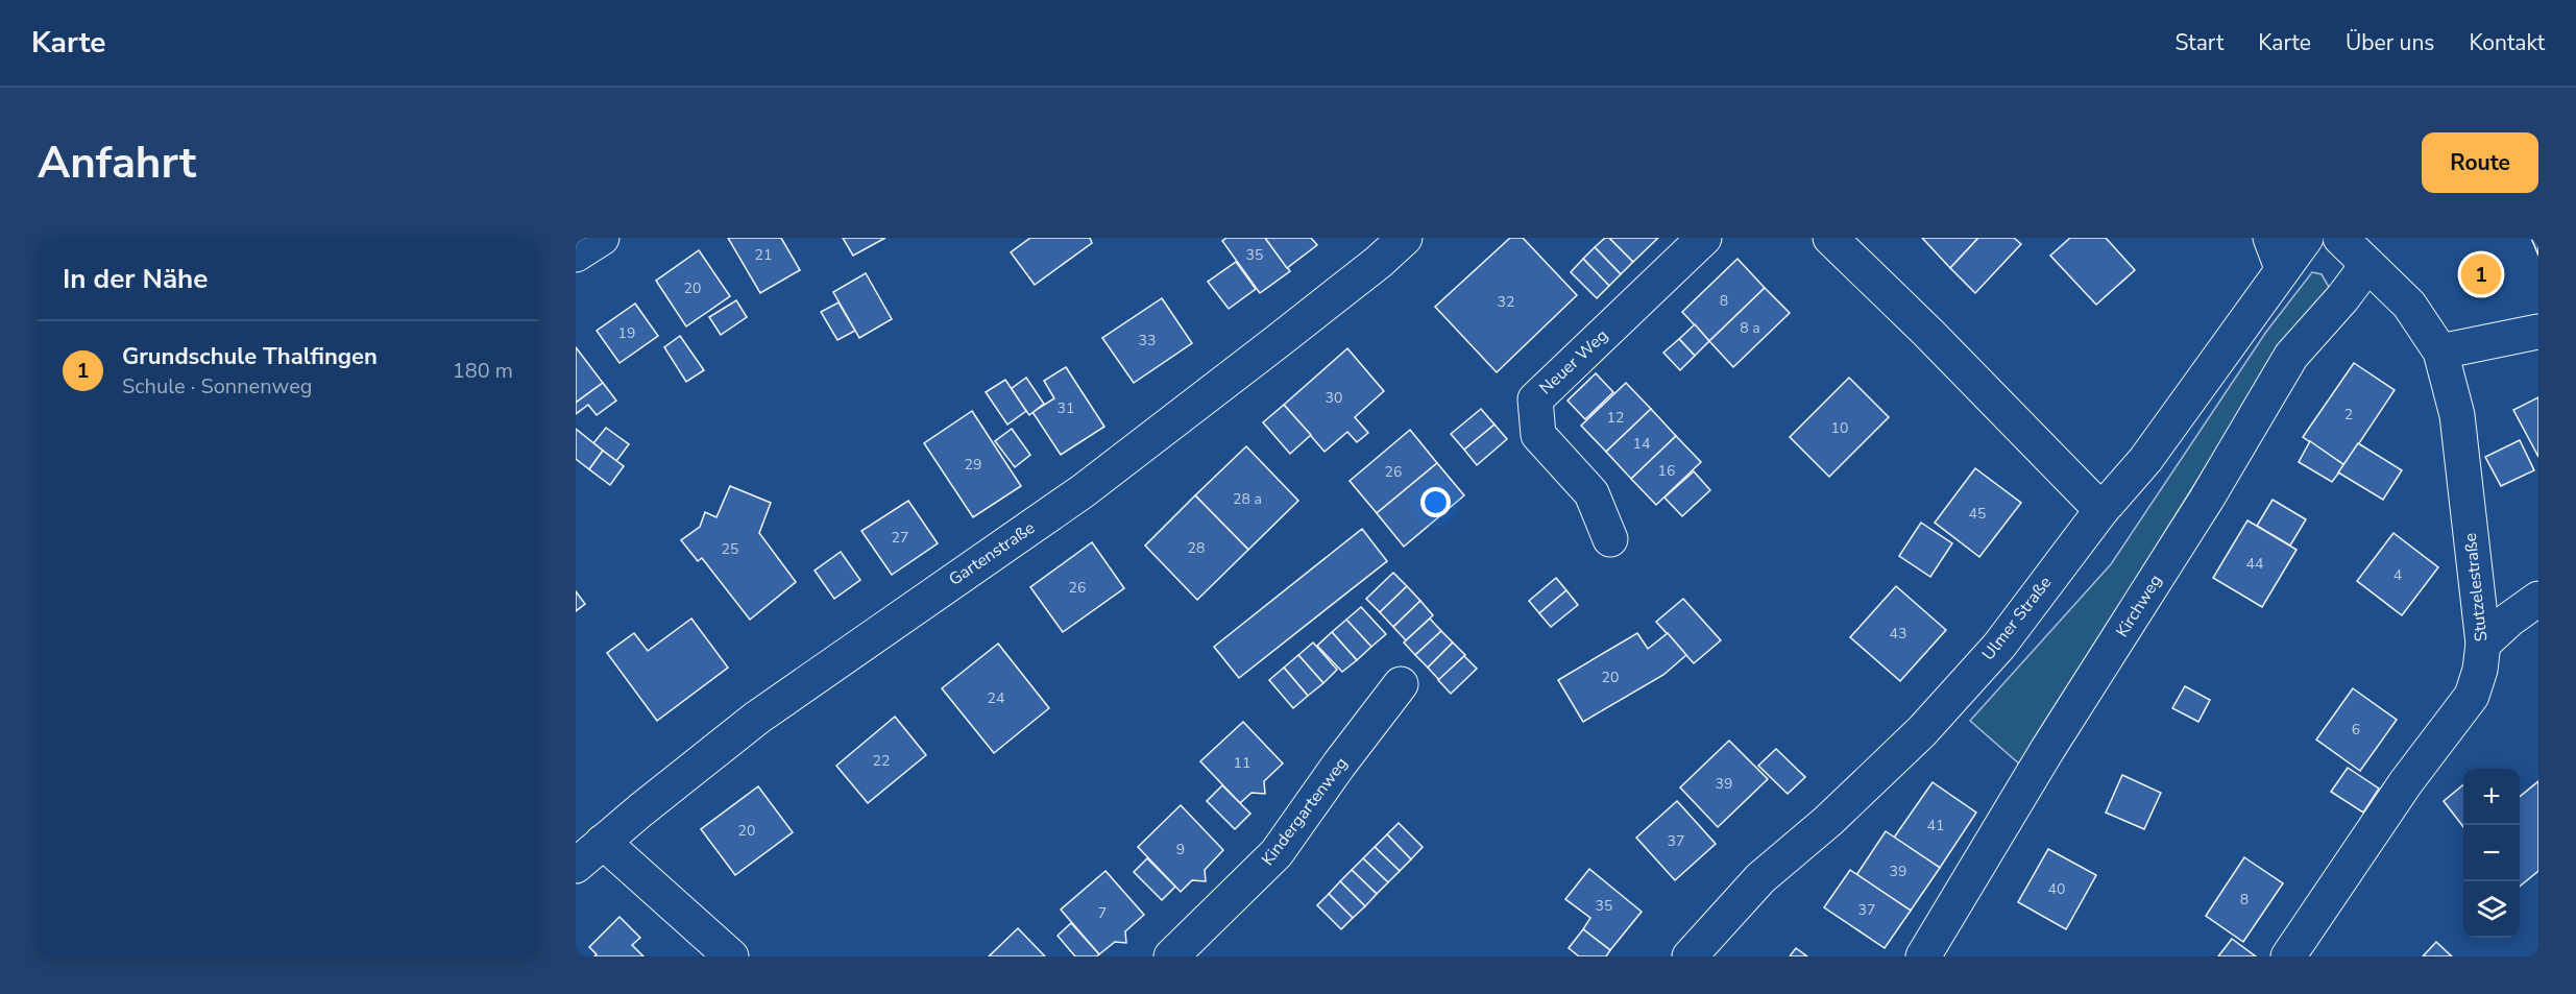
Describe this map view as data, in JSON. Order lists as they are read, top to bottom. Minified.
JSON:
{"streets":{"street":["Neuer Weg","Gartenstraße","Stutzelestraße","Kirchweg","Ulmer Straße","Kindergartenweg"]},"crossings":[["Stutzelestraße","Kirchweg"]],"house_numbers":["21","35","20","8","32","8 a","19","33","30","31","2","12","10","14","29","16","26","28 a","45","27","28","25","44","4","26","43","20","24","6","22","11","39","41","20","37","9","39","40","8","35","37","7"],"page":{"header":"Karte","nav":["Start","Karte","Über uns","Kontakt"],"buttons":"Route","title":"Anfahrt","heading":"In der Nähe","pins":"1","list":[{"mark":"1","name":"Grundschule Thalfingen","note":"Schule · Sonnenweg","value":"180 m"}],"map_buttons":["+","−"]}}
